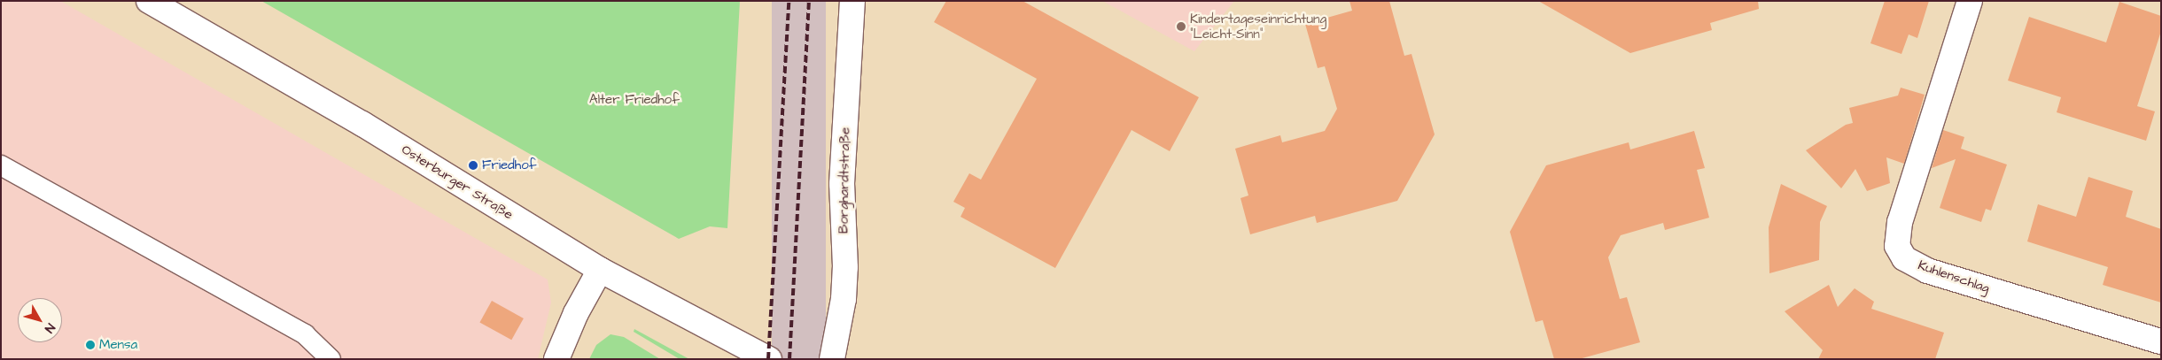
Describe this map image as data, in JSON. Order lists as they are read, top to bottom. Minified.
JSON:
{"streets":{"street":["Borghardtstraße","Osterburger Straße","Kuhlenschlag"]},"parks":["Alter Friedhof"],"places":["Kindertageseinrichtung \"Leicht-Sinn\"","Friedhof","Mensa"],"north":"bottom right"}
